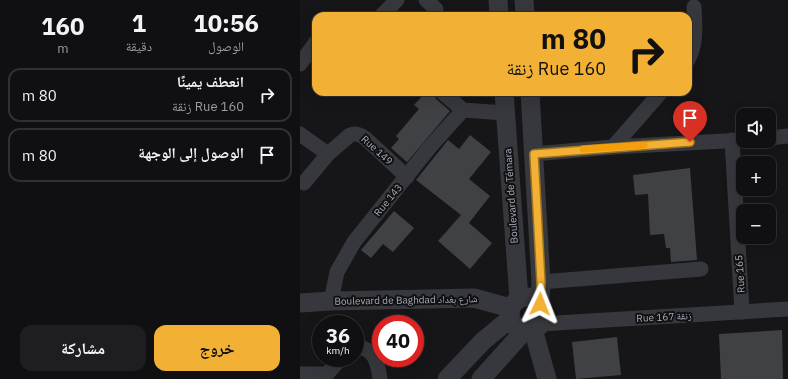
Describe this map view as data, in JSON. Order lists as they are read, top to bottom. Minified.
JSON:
{"streets":{"street":["Rue 149","Boulevard de Témara","Rue 143","Rue 165","Boulevard de Baghdad شارع بغداد","Rue 167 زنقة"]},"crossings":[["Rue 149","Rue 143"],["Boulevard de Témara","Boulevard de Baghdad شارع بغداد"],["Boulevard de Témara","Rue 167 زنقة"],["Rue 143","Boulevard de Baghdad شارع بغداد"],["Rue 165","Rue 167 زنقة"],["Boulevard de Baghdad شارع بغداد","Rue 167 زنقة"]],"page":{"eta":["10:56","الوصول","1","دقيقة","160","m"],"turn":["80 m","Rue 160 زنقة"],"list":[{"name":"انعطف يمينًا","note":"Rue 160 زنقة","value":"80 m"},{"name":"الوصول إلى الوجهة","value":"80 m"}],"map_buttons":["+","−"],"speed":"36 km/h","limit":"40","buttons":["خروج","مشاركة"]}}
